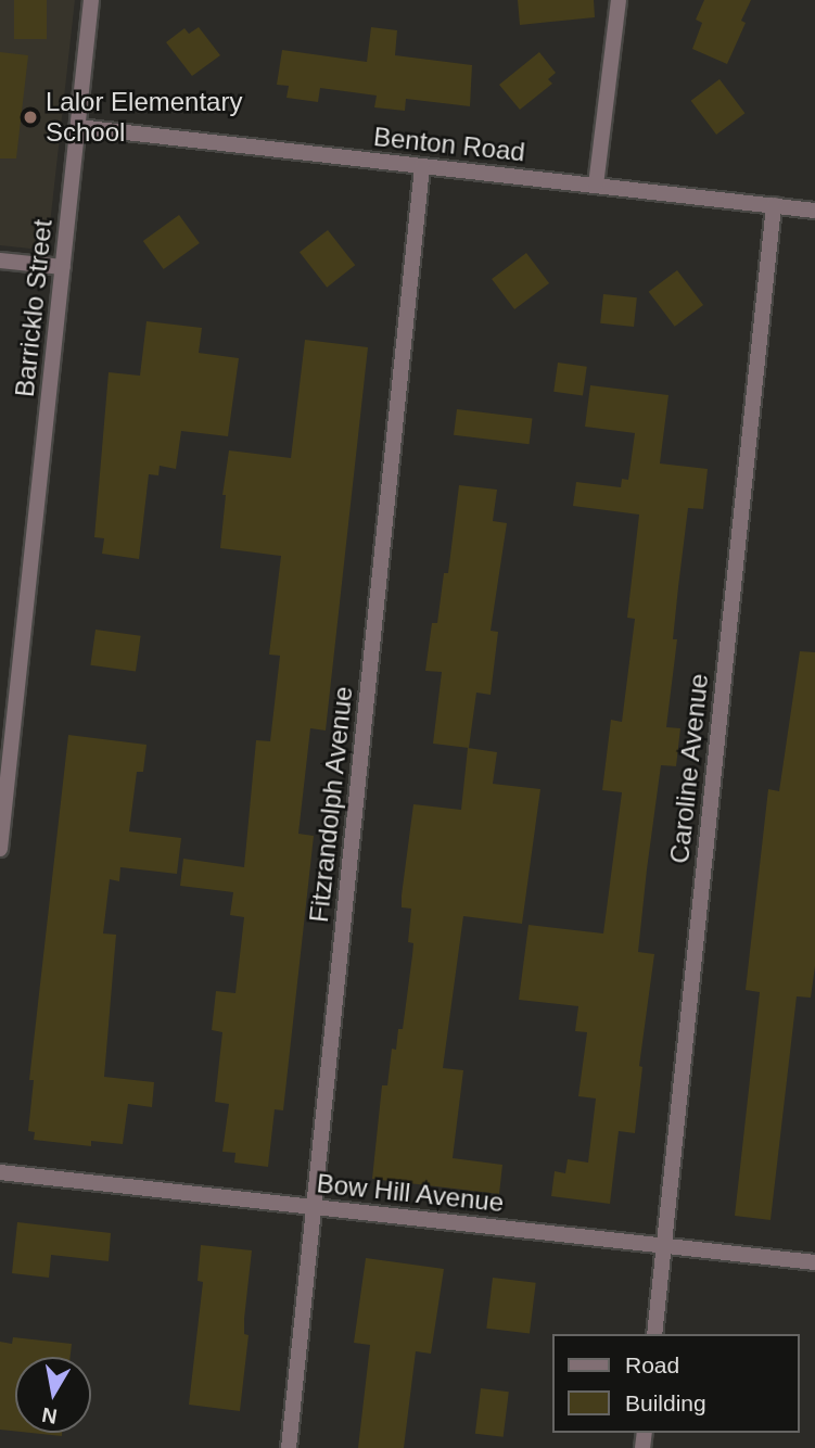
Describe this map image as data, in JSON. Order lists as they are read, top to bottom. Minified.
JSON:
{"streets":{"street":["Benton Road","Barricklo Street","Caroline Avenue","Fitzrandolph Avenue","Bow Hill Avenue"]},"crossings":[["Benton Road","Barricklo Street"],["Benton Road","Caroline Avenue"],["Benton Road","Fitzrandolph Avenue"],["Caroline Avenue","Bow Hill Avenue"],["Fitzrandolph Avenue","Bow Hill Avenue"]],"places":["Lalor Elementary School"],"legend":["Road","Building"],"north":"bottom"}
